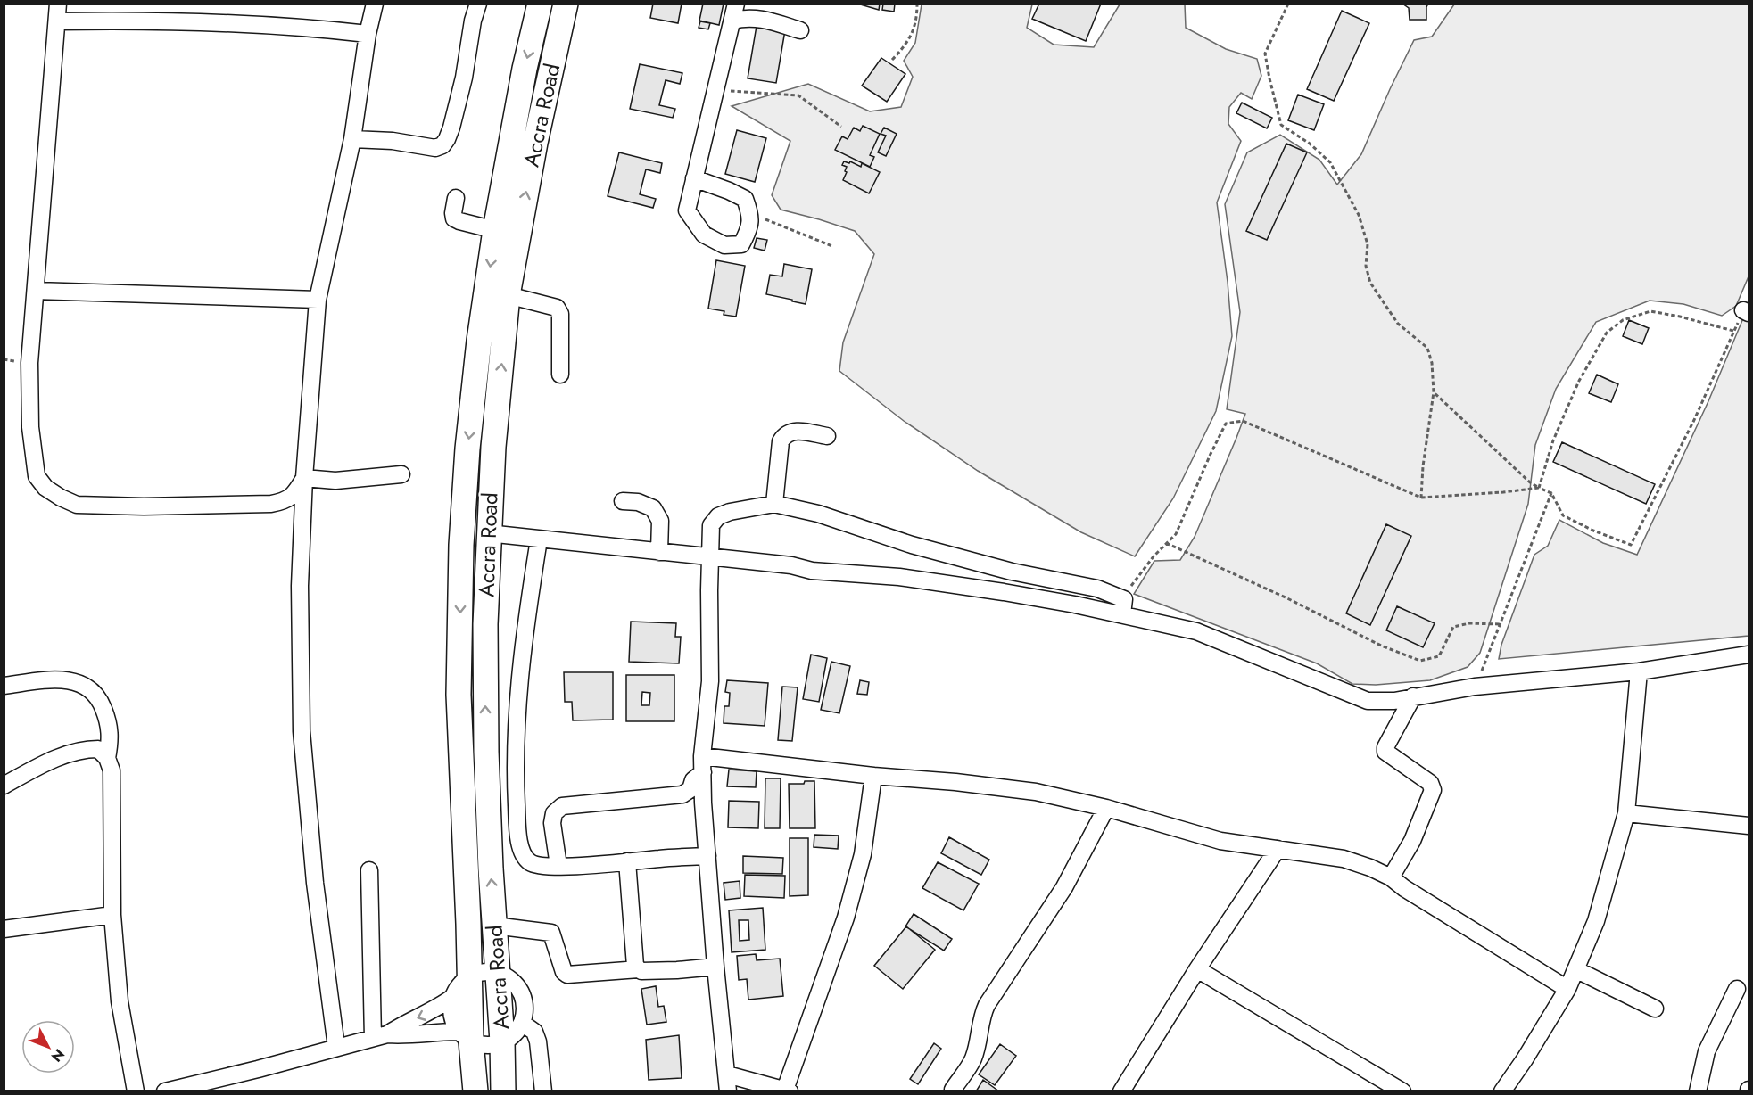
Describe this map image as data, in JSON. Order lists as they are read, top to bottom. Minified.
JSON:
{"streets":{"highway":["Accra Road"]},"north":"bottom right"}
